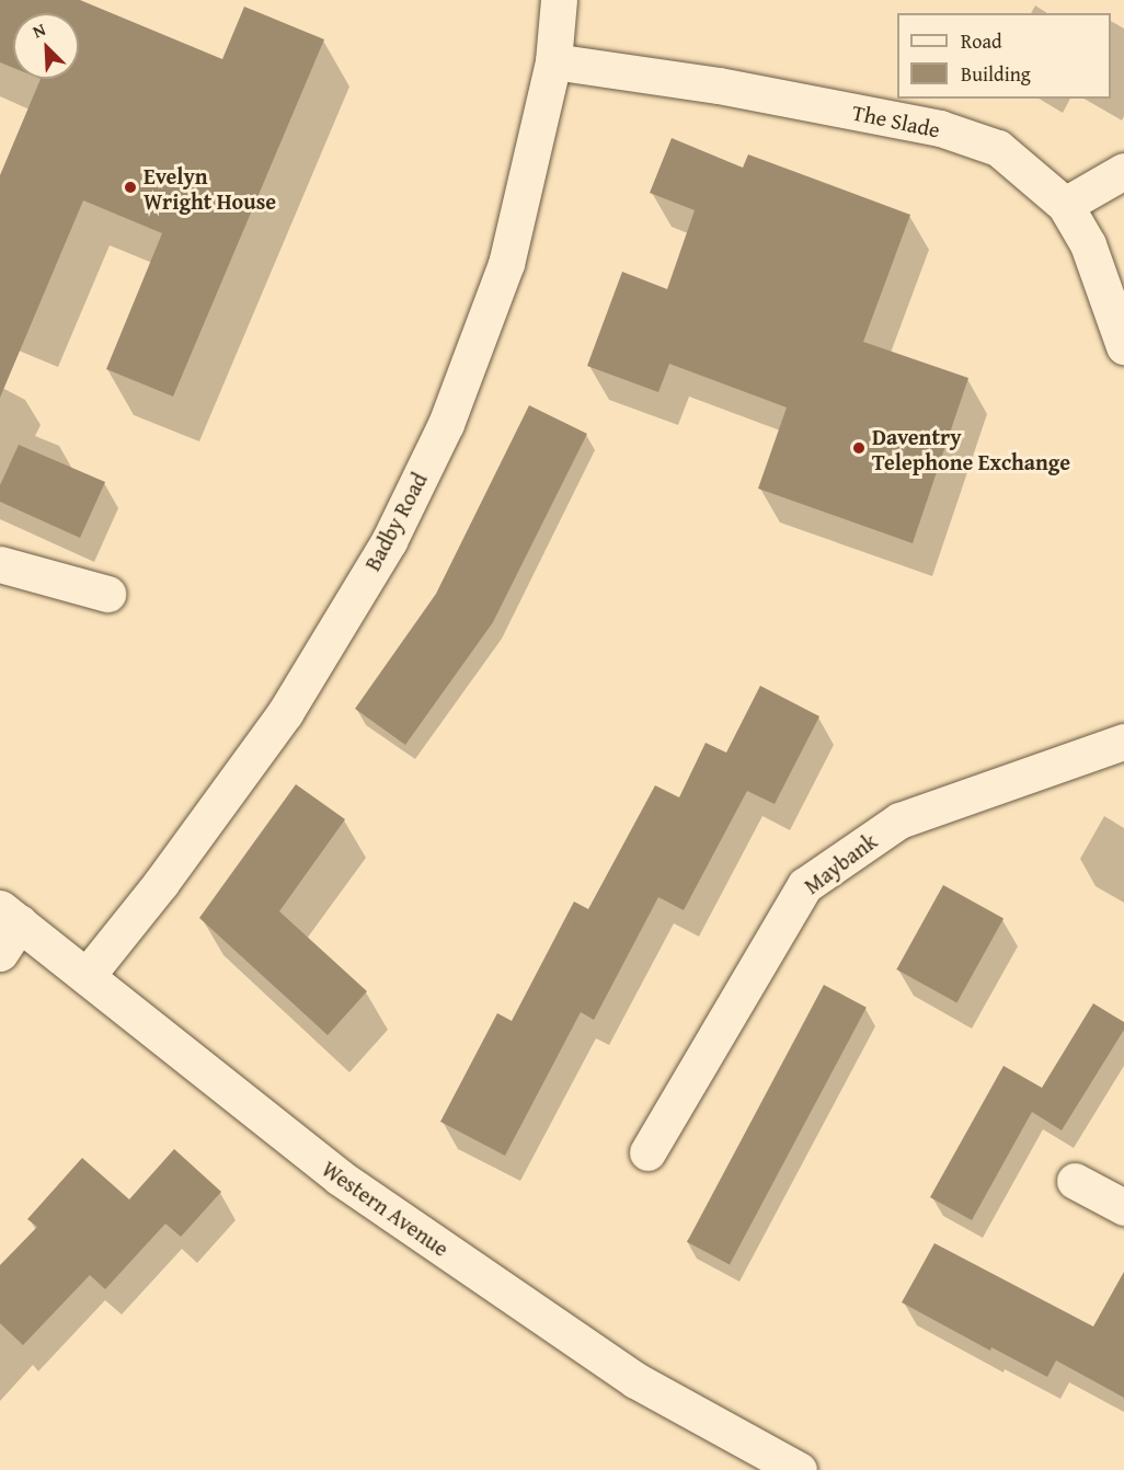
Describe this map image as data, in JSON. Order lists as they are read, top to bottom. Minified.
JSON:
{"streets":{"street":["The Slade","Badby Road","Maybank","Western Avenue"]},"crossings":[["The Slade","Badby Road"],["Badby Road","Western Avenue"]],"places":["Evelyn Wright House","Daventry Telephone Exchange"],"legend":["Road","Building"],"north":"top left"}
